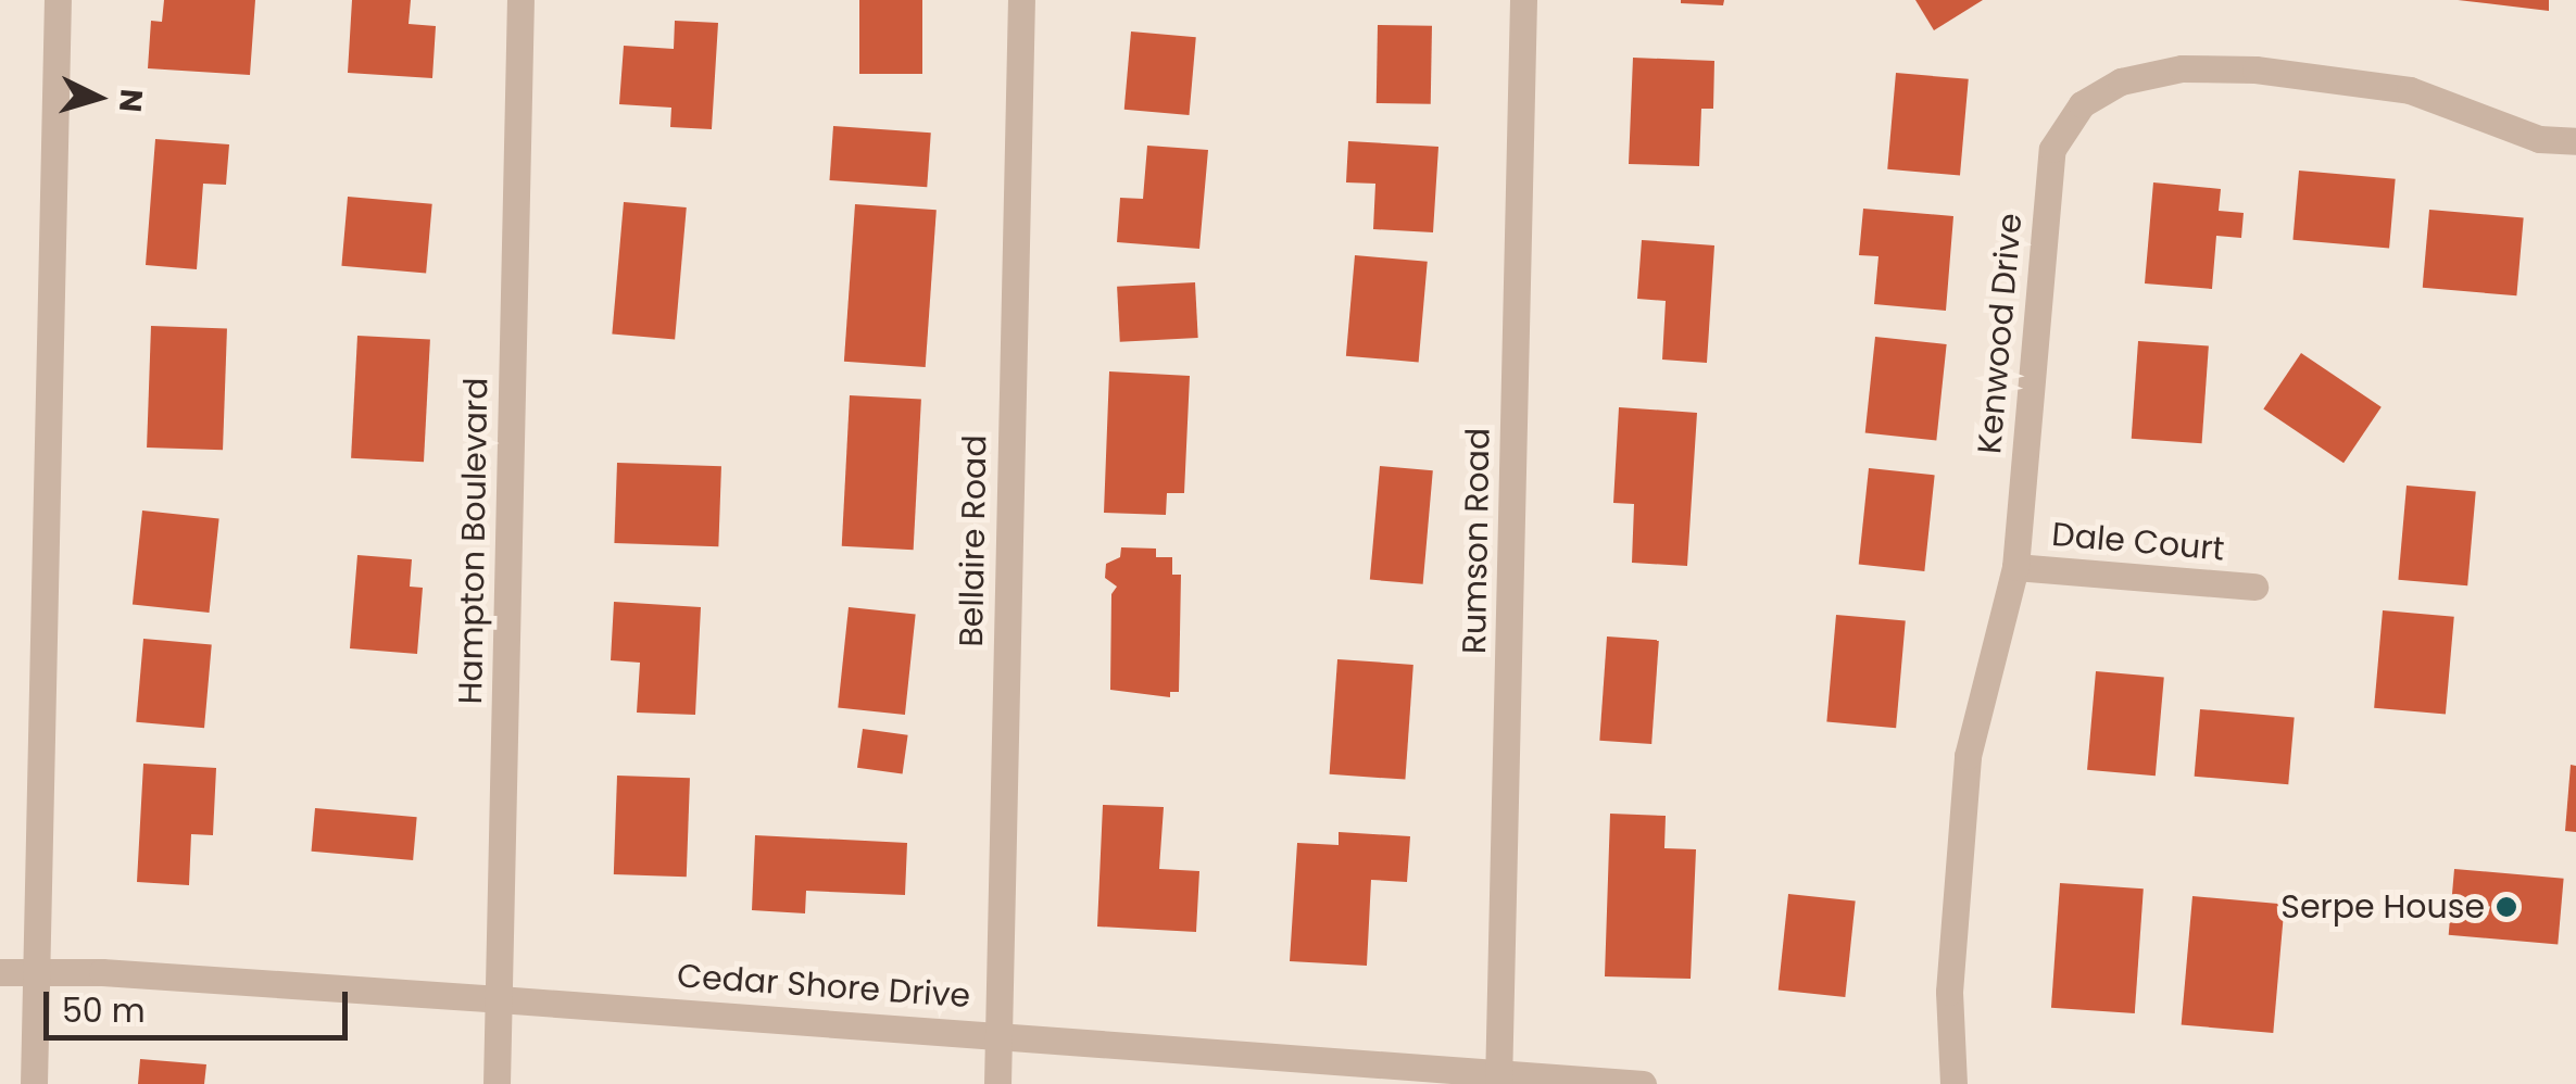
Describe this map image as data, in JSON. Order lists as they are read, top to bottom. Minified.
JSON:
{"streets":{"street":["Kenwood Drive","Hampton Boulevard","Bellaire Road","Rumson Road","Dale Court","Cedar Shore Drive"]},"crossings":[["Kenwood Drive","Dale Court"],["Hampton Boulevard","Cedar Shore Drive"],["Bellaire Road","Cedar Shore Drive"],["Rumson Road","Cedar Shore Drive"]],"places":["Serpe House"],"scale_bar":"50 m","north":"right"}
